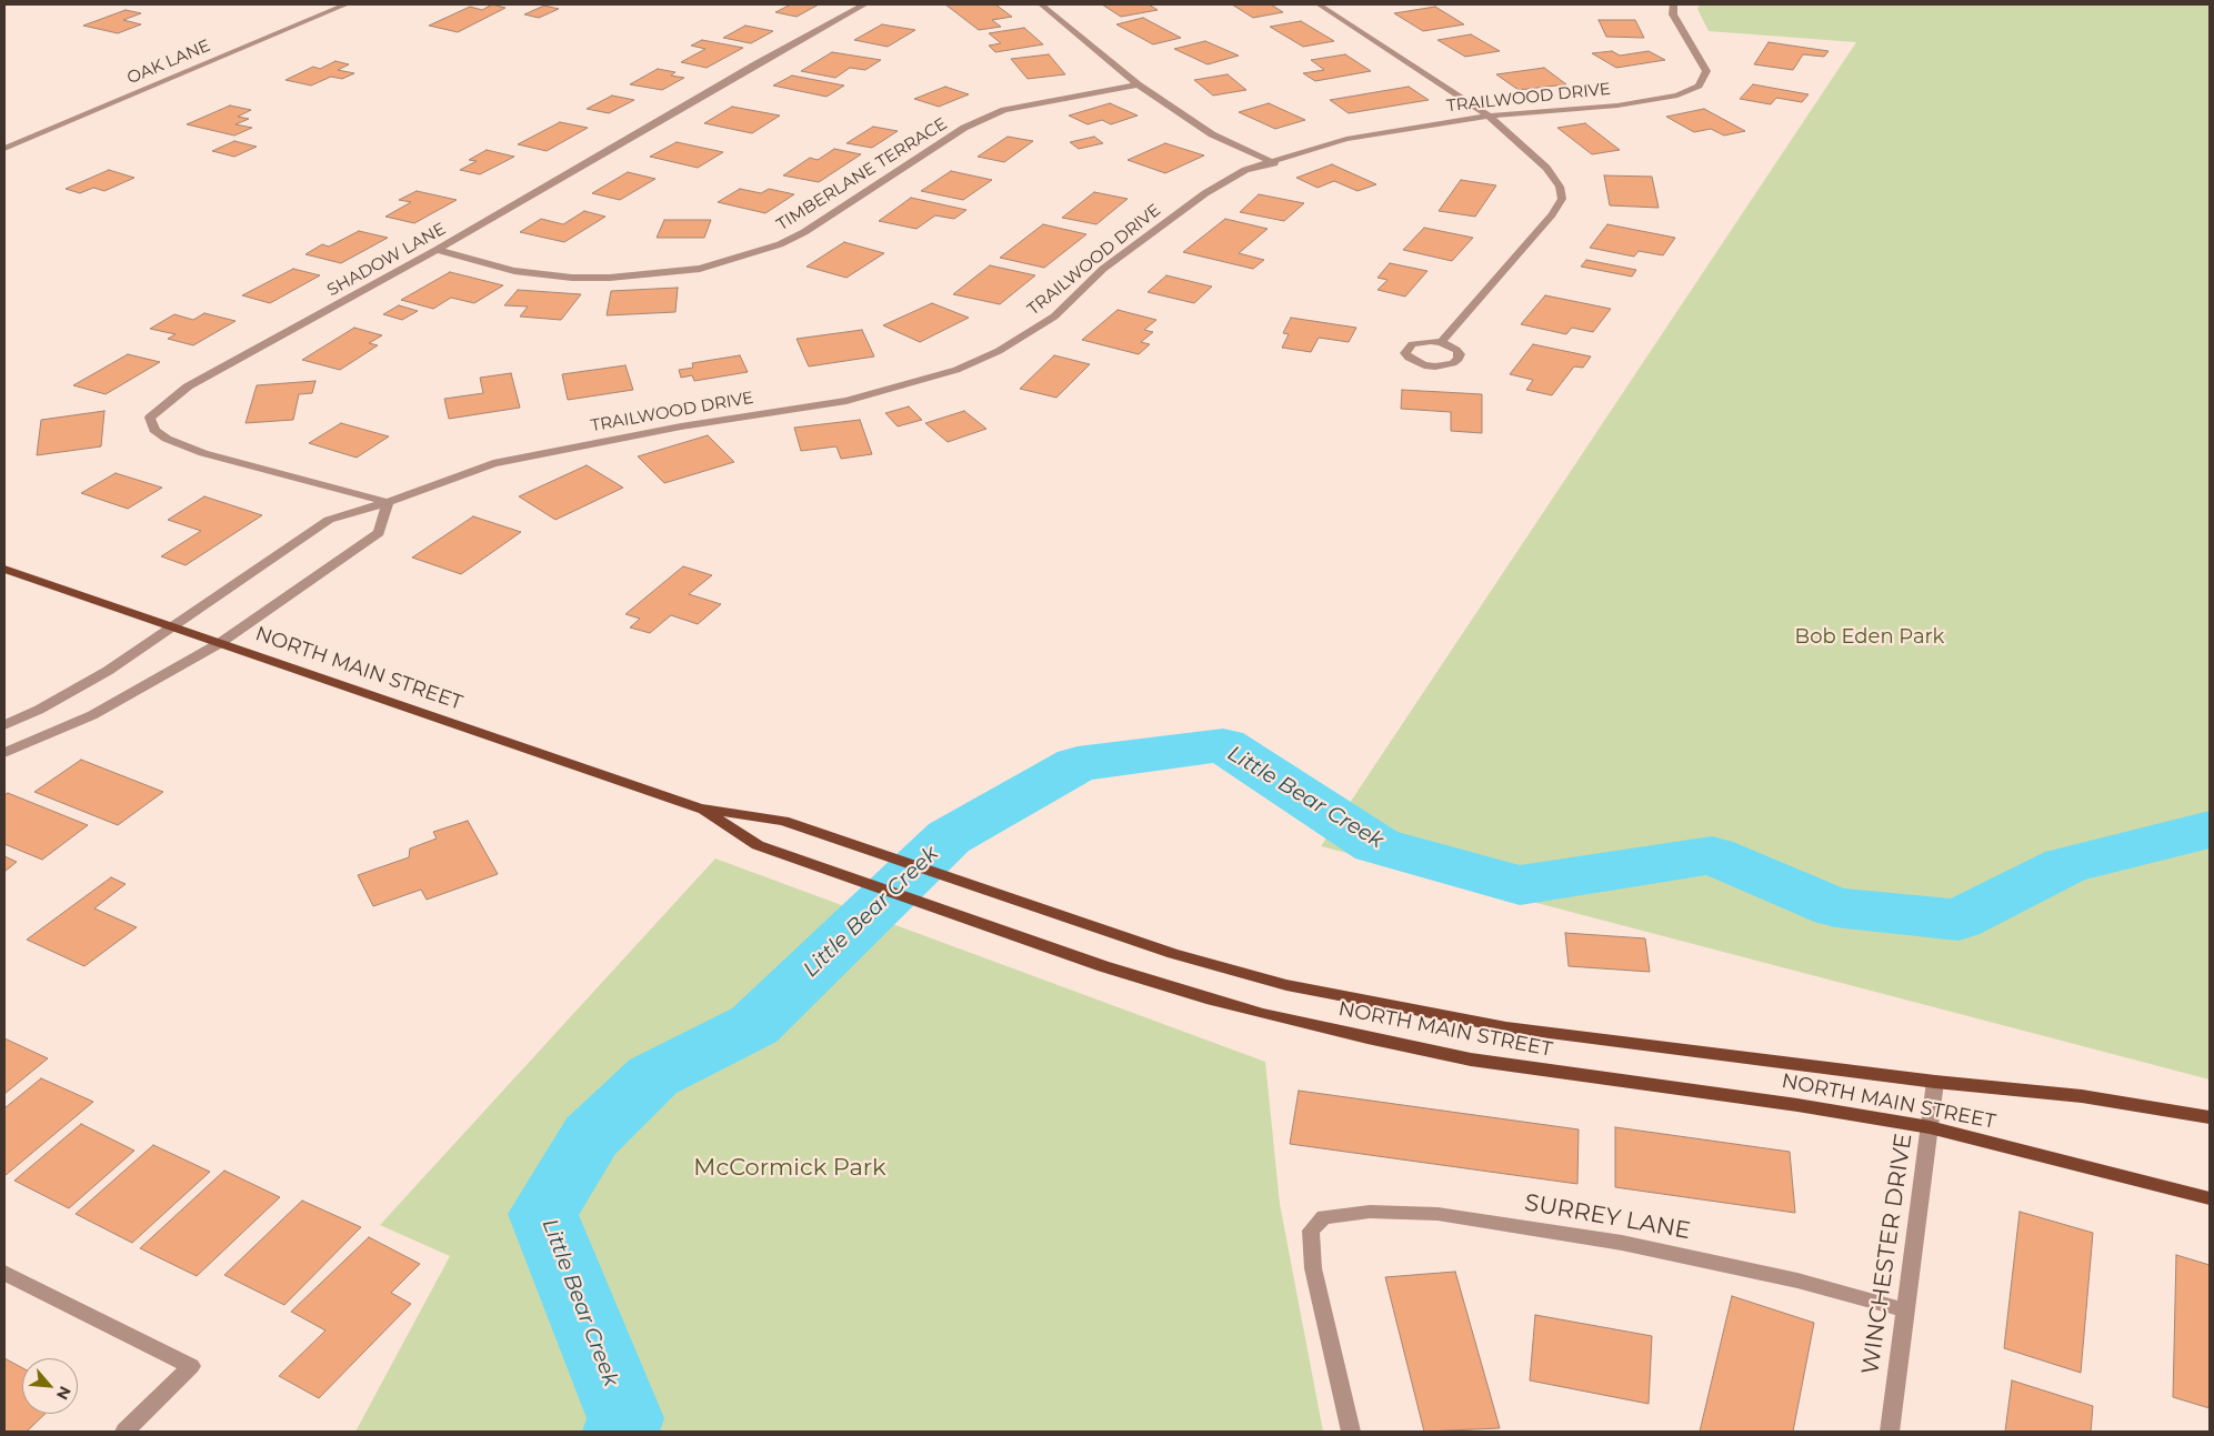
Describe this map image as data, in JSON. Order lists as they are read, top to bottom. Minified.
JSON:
{"streets":{"main road":["NORTH MAIN STREET"],"street":["OAK LANE","TRAILWOOD DRIVE","TIMBERLANE TERRACE","SHADOW LANE","SURREY LANE","WINCHESTER DRIVE"]},"crossings":[["TRAILWOOD DRIVE","SHADOW LANE"],["TRAILWOOD DRIVE","NORTH MAIN STREET"],["TIMBERLANE TERRACE","SHADOW LANE"],["NORTH MAIN STREET","WINCHESTER DRIVE"],["SURREY LANE","WINCHESTER DRIVE"]],"water":["Little Bear Creek"],"parks":["Bob Eden Park","McCormick Park"],"north":"bottom right"}
